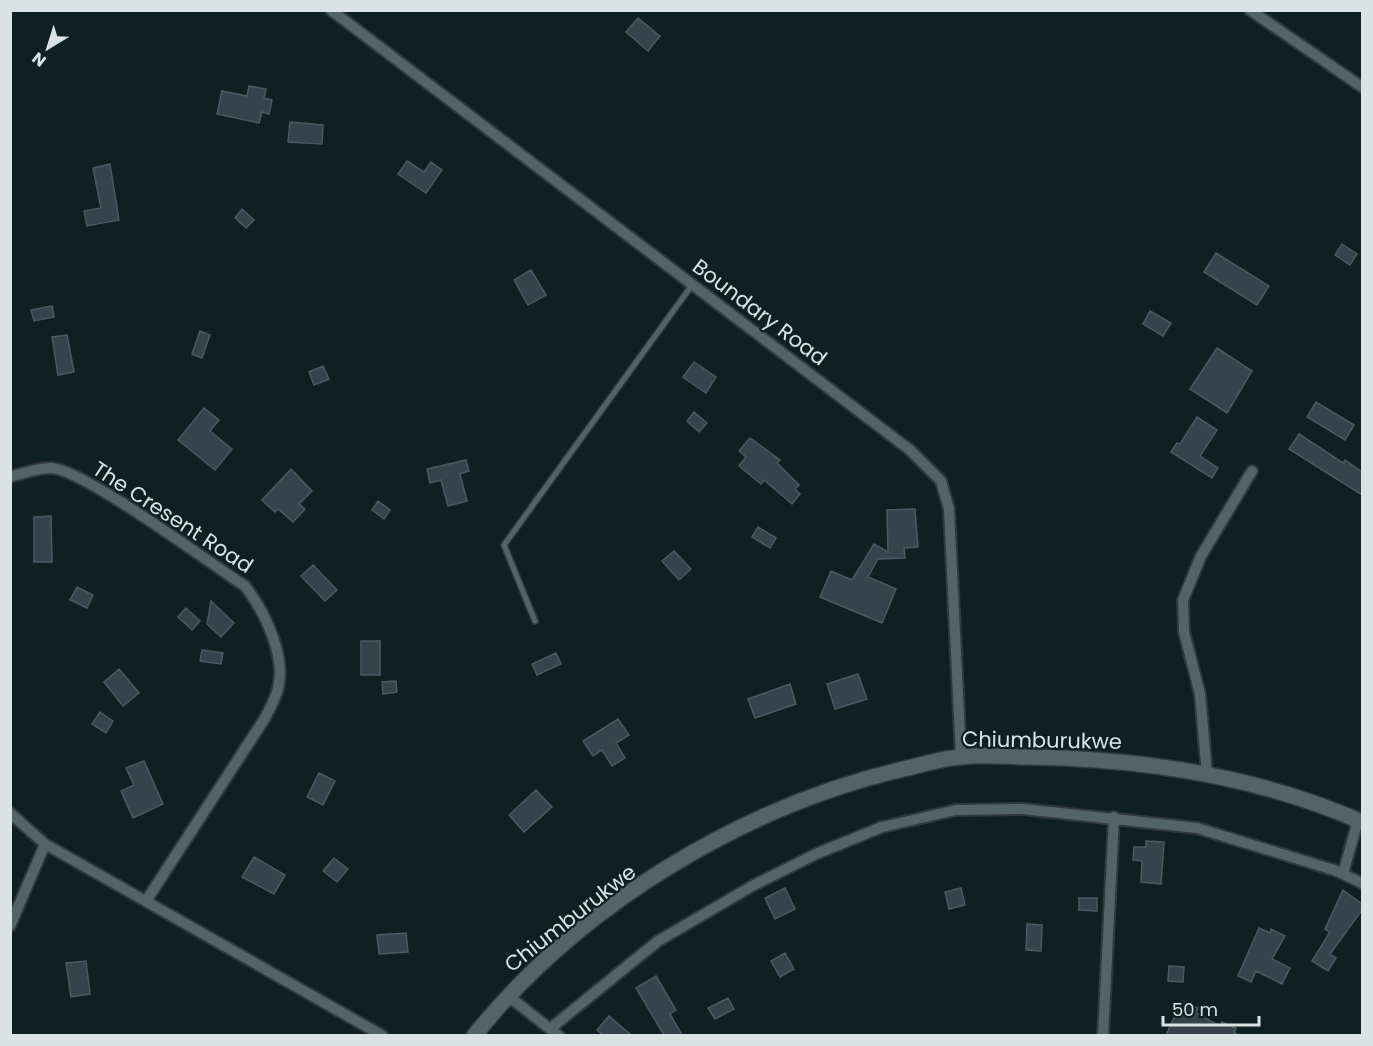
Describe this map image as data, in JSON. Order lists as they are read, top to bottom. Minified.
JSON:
{"streets":{"street":["Boundary Road","The Cresent Road","Chiumburukwe"]},"crossings":[["Boundary Road","Chiumburukwe"]],"scale_bar":"50 m","north":"bottom left"}
